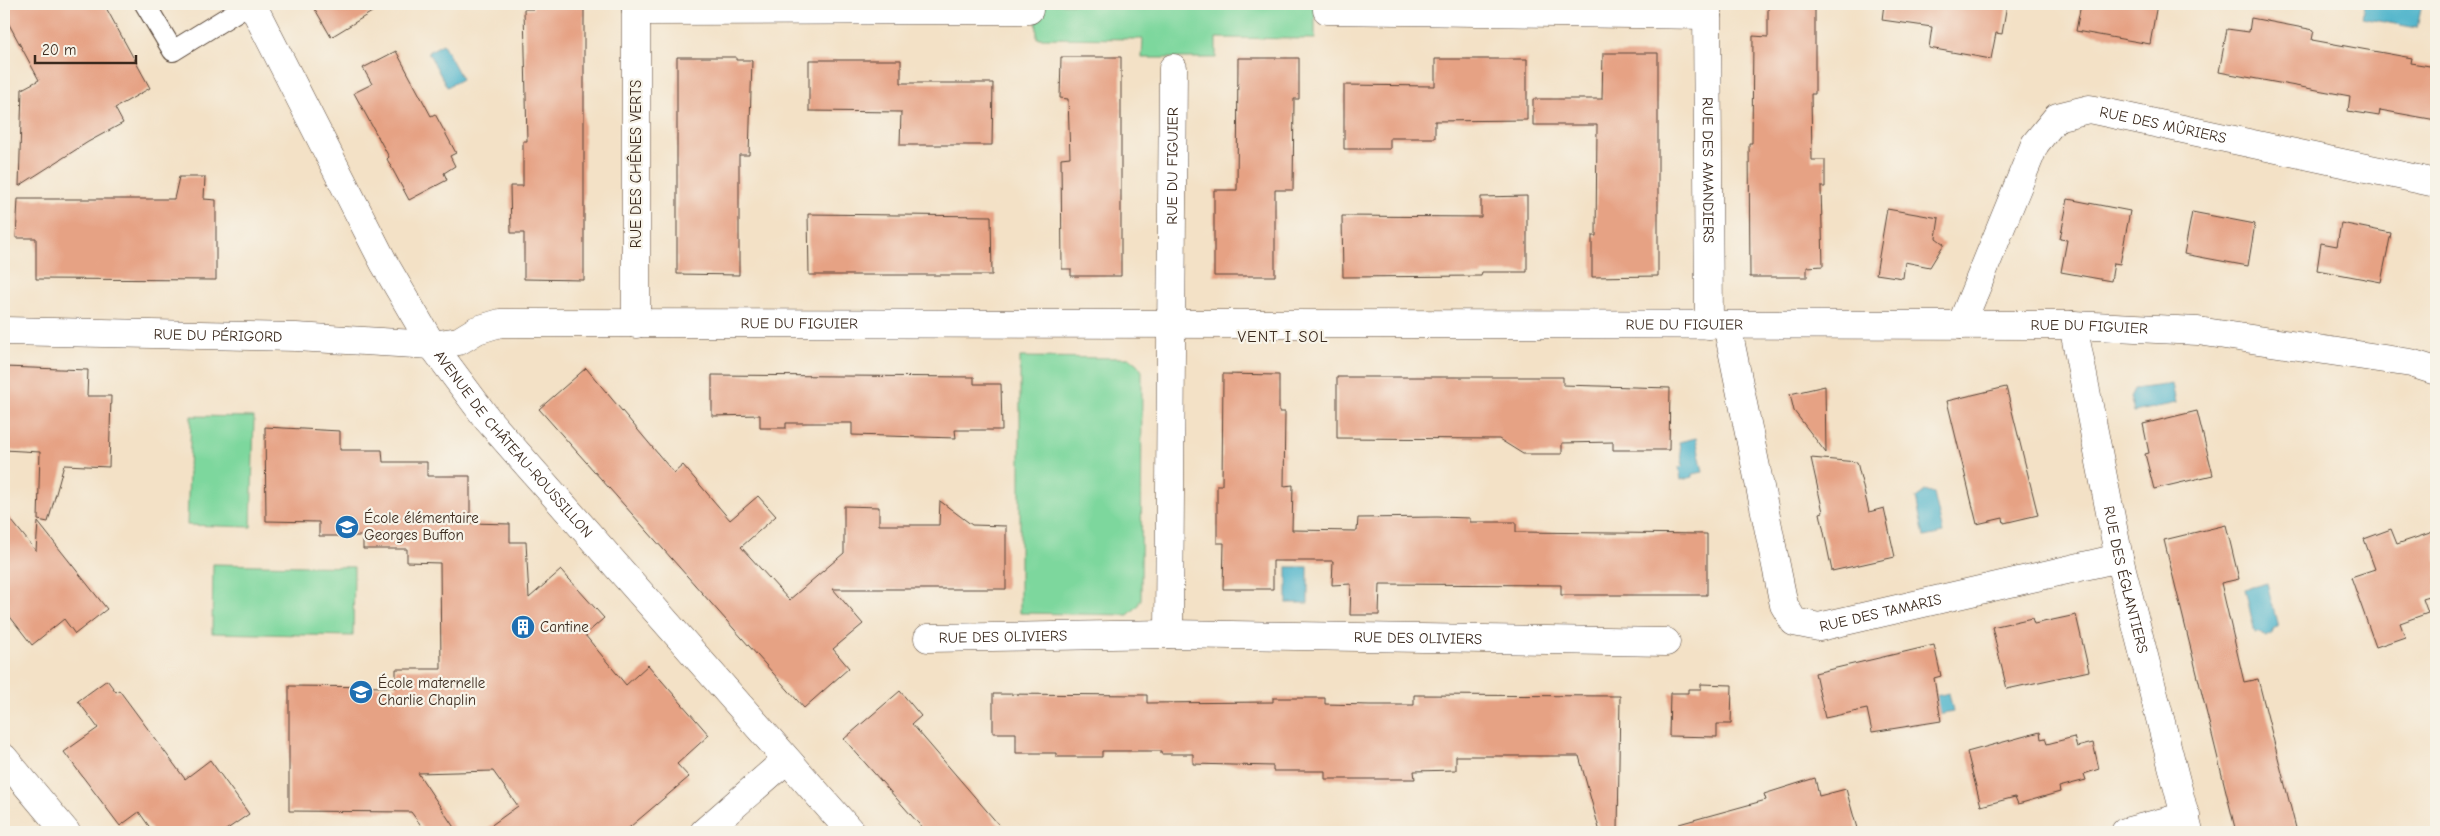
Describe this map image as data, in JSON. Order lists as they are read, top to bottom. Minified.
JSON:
{"streets":{"street":["RUE DES MÛRIERS","RUE DES CHÊNES VERTS","RUE DU FIGUIER","RUE DES AMANDIERS","RUE DU PÉRIGORD","AVENUE DE CHÂTEAU-ROUSSILLON","RUE DES ÉGLANTIERS","RUE DES TAMARIS","RUE DES OLIVIERS"]},"crossings":[["RUE DES MÛRIERS","RUE DU FIGUIER"],["RUE DES CHÊNES VERTS","RUE DU FIGUIER"],["RUE DU FIGUIER","RUE DES AMANDIERS"],["RUE DU FIGUIER","RUE DU PÉRIGORD"],["RUE DU FIGUIER","AVENUE DE CHÂTEAU-ROUSSILLON"],["RUE DU FIGUIER","RUE DES ÉGLANTIERS"],["RUE DU FIGUIER","RUE DES TAMARIS"],["RUE DES AMANDIERS","RUE DES TAMARIS"],["RUE DU PÉRIGORD","AVENUE DE CHÂTEAU-ROUSSILLON"],["RUE DES ÉGLANTIERS","RUE DES TAMARIS"]],"districts":["VENT I SOL"],"places":{"school or university":["École élémentaire Georges Buffon","École maternelle Charlie Chaplin"],"building":["Cantine"]},"scale_bar":"20 m"}
